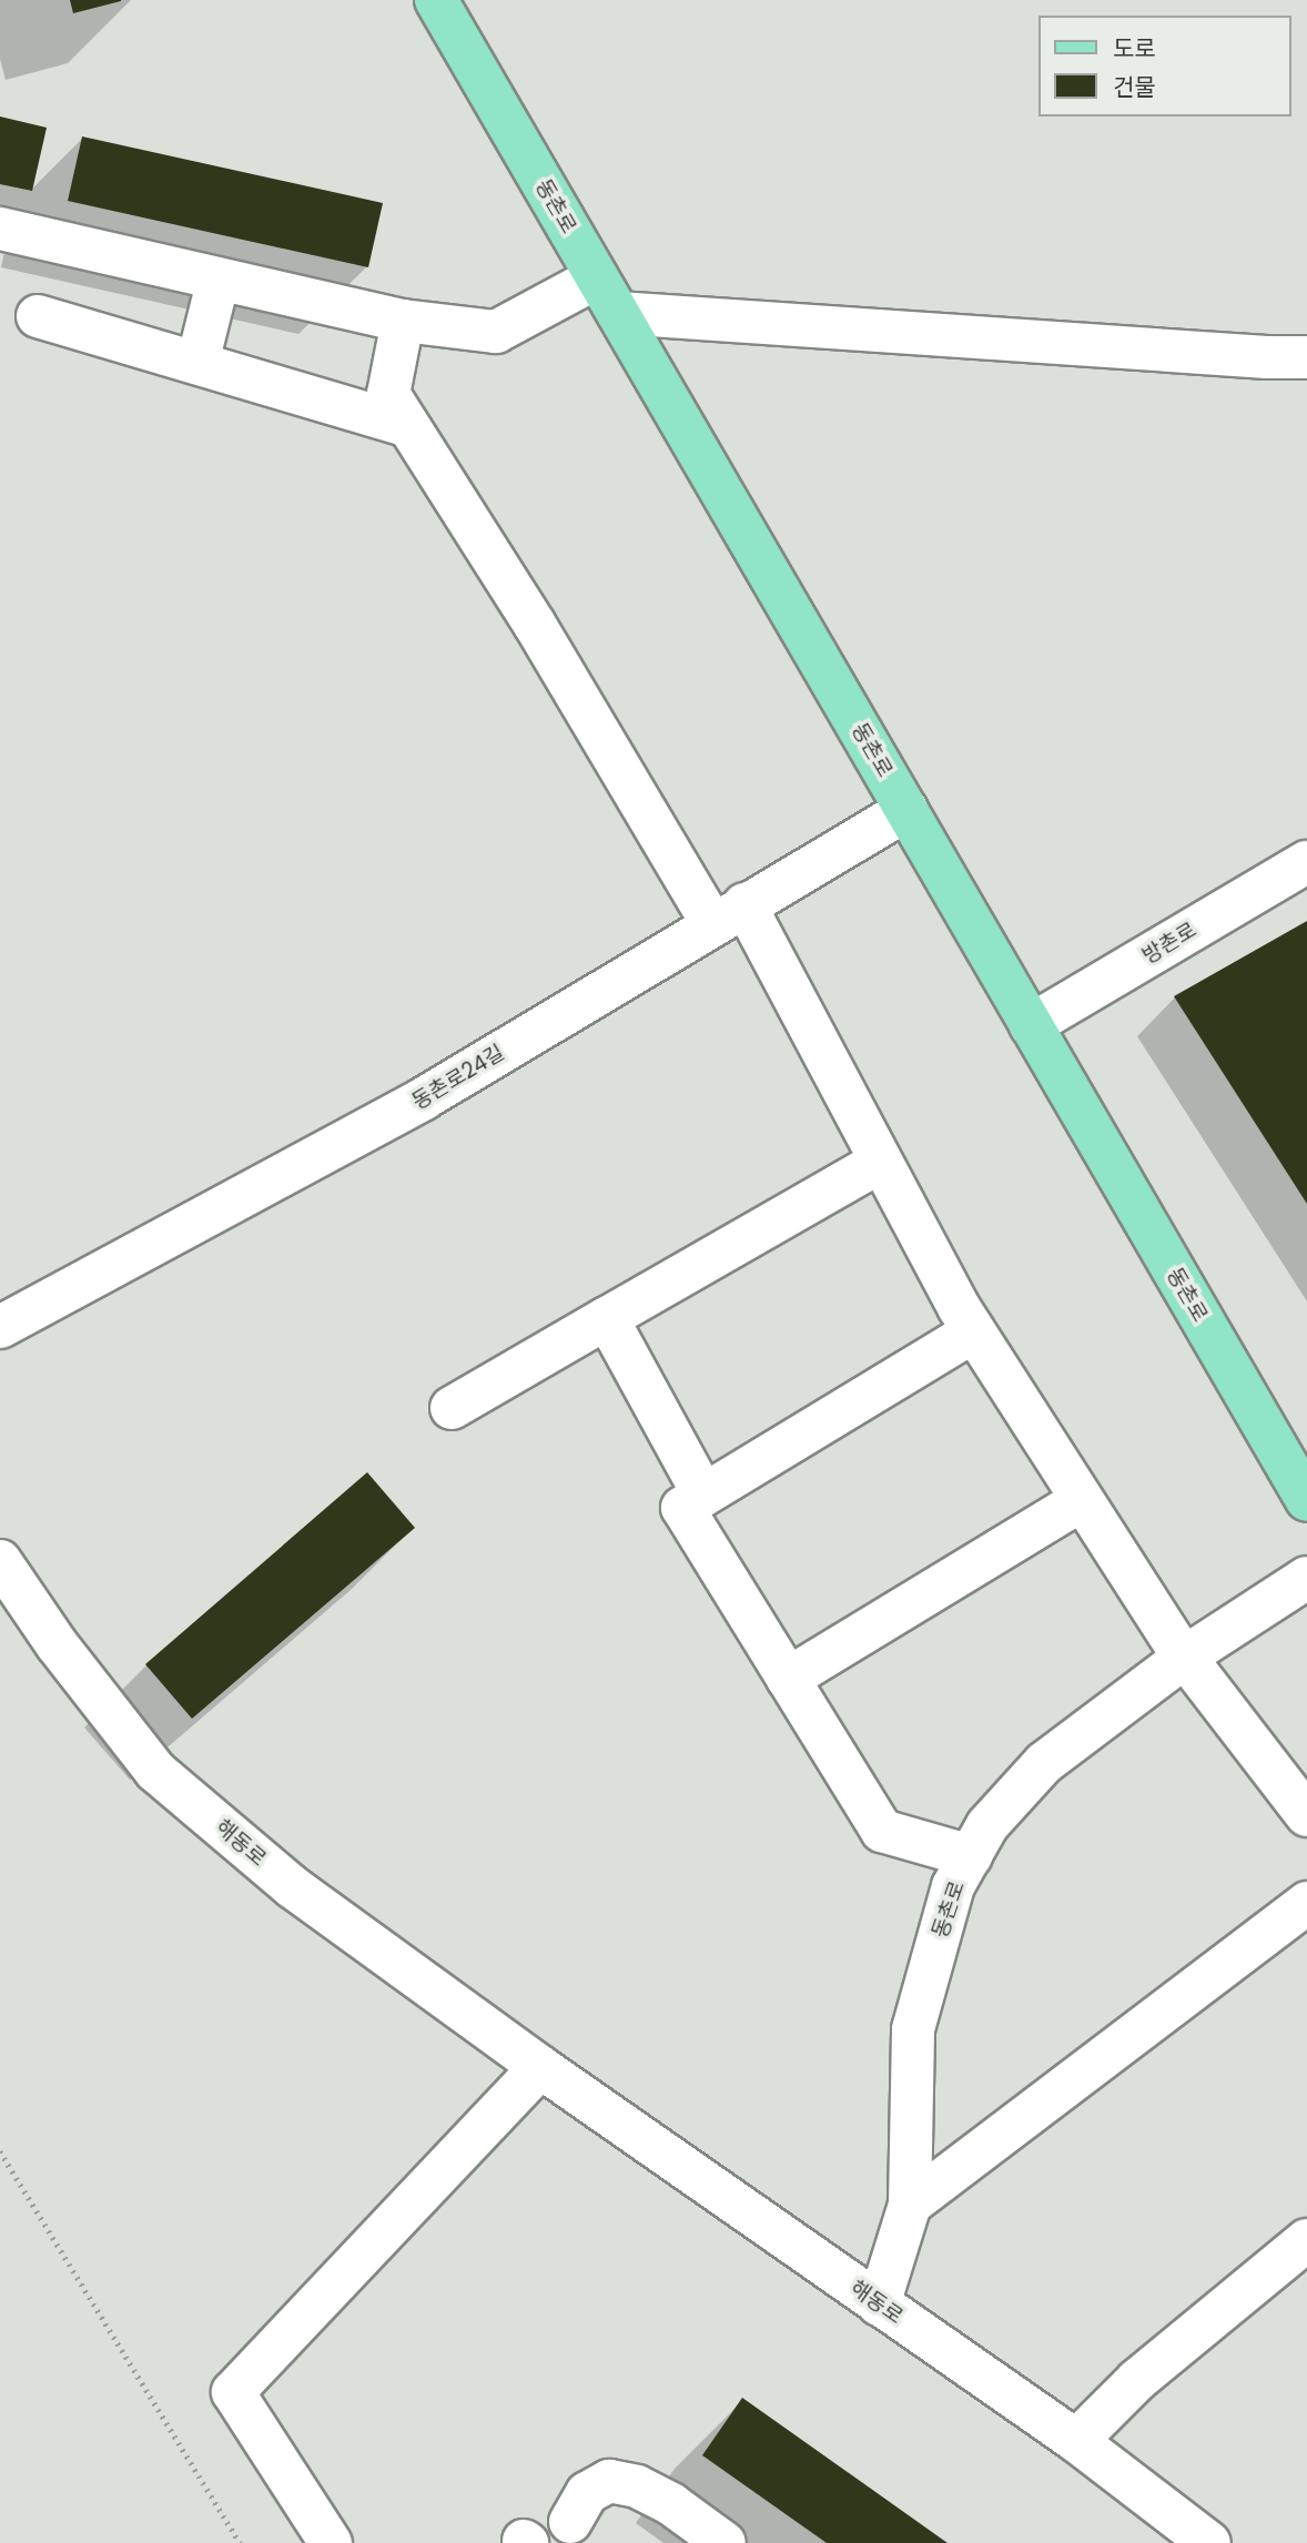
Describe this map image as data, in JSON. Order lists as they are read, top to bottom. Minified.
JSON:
{"streets":{"main road":["동촌로"],"street":["방촌로","동촌로24길","해동로"]},"crossings":[["동촌로","방촌로"],["동촌로","동촌로24길"],["동촌로","해동로"]],"legend":["도로","건물"]}
